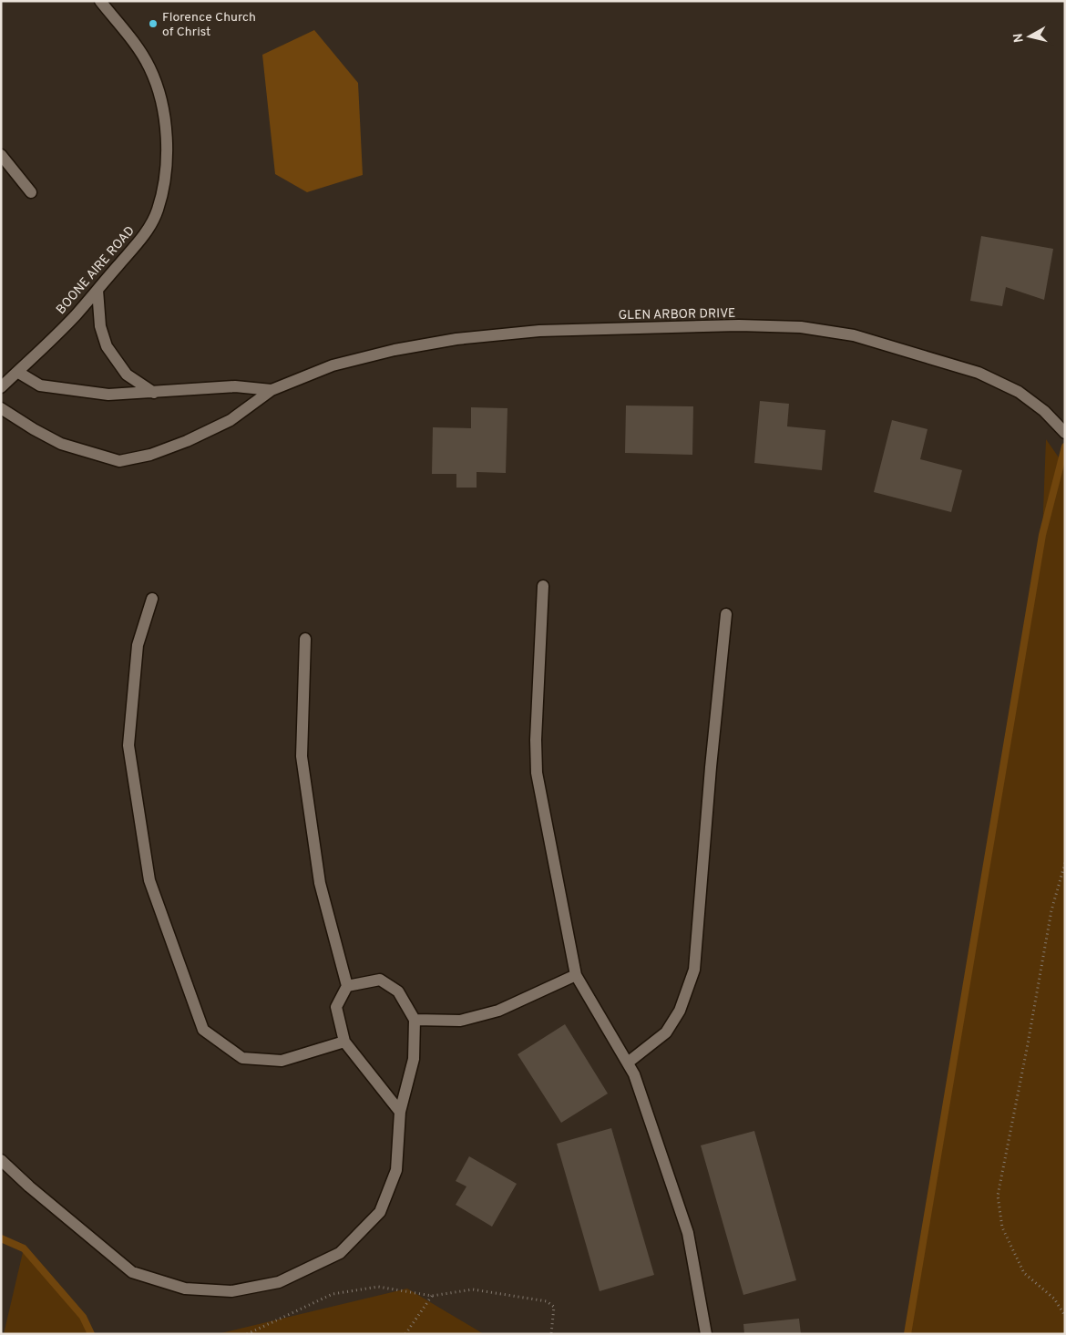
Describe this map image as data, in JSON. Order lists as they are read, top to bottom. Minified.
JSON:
{"streets":{"street":["BOONE AIRE ROAD","GLEN ARBOR DRIVE"]},"crossings":[["BOONE AIRE ROAD","GLEN ARBOR DRIVE"]],"places":["Florence Church of Christ"],"north":"left"}
